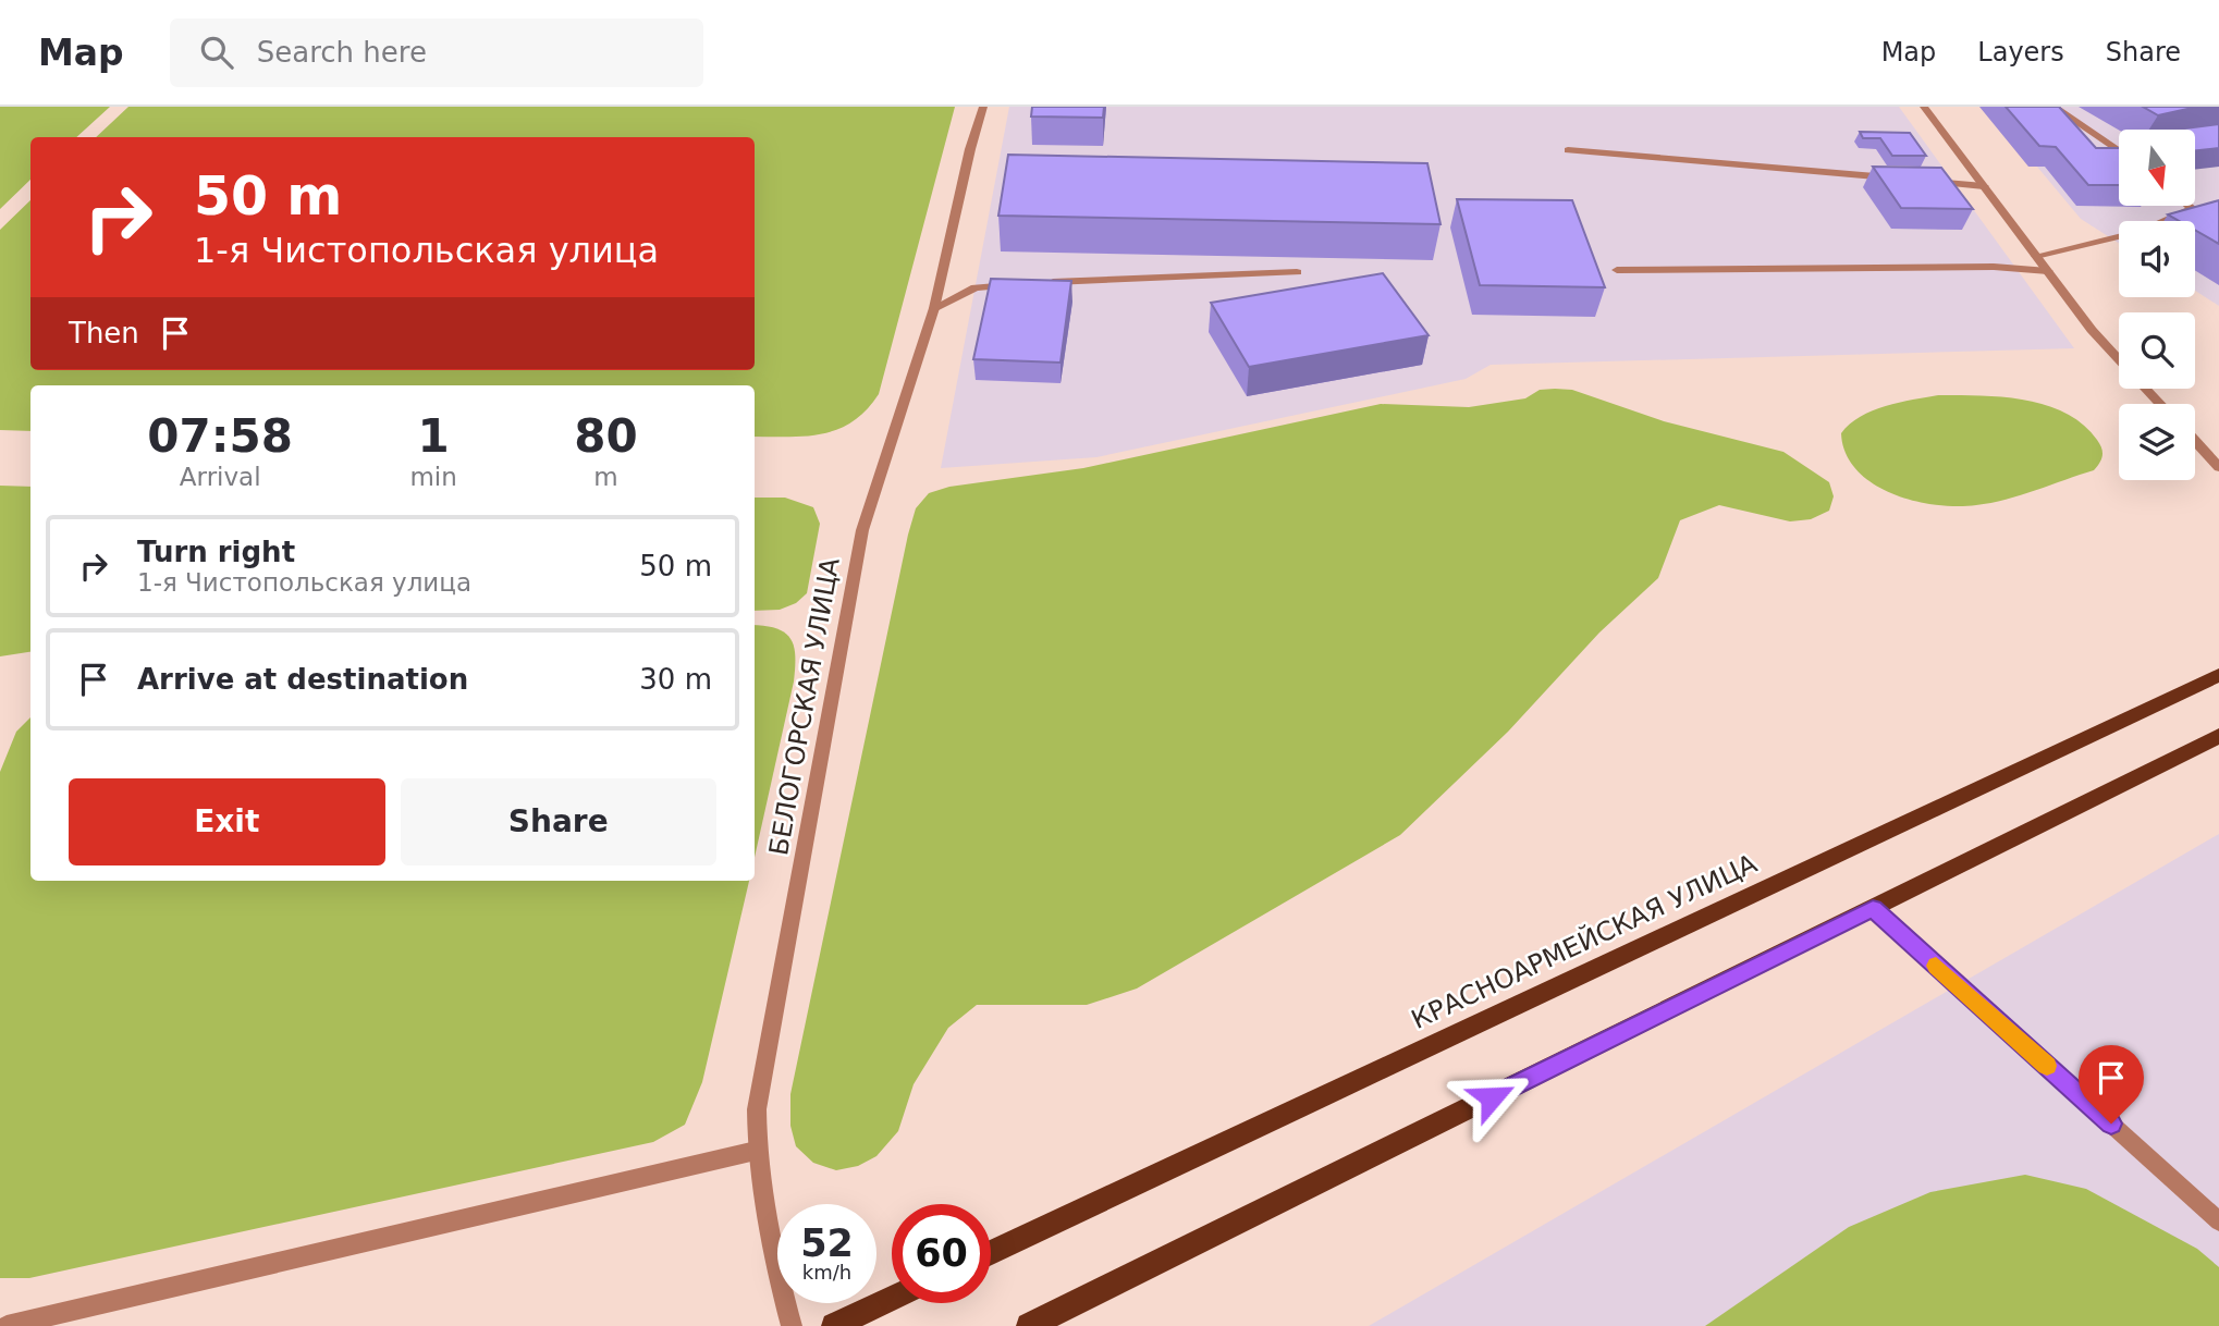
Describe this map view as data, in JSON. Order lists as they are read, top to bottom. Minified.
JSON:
{"streets":{"main road":["КРАСНОАРМЕЙСКАЯ УЛИЦА"],"street":["БЕЛОГОРСКАЯ УЛИЦА"]},"north":"bottom","page":{"header":"Map","search":"Search here","nav":["Map","Layers","Share"],"turn":["50 m","1-я Чистопольская улица"],"then":"Then","eta":["07:58","Arrival","1","min","80","m"],"list":[{"name":"Turn right","note":"1-я Чистопольская улица","value":"50 m"},{"name":"Arrive at destination","value":"30 m"}],"buttons":["Exit","Share"],"speed":"52 km/h","limit":"60"}}
